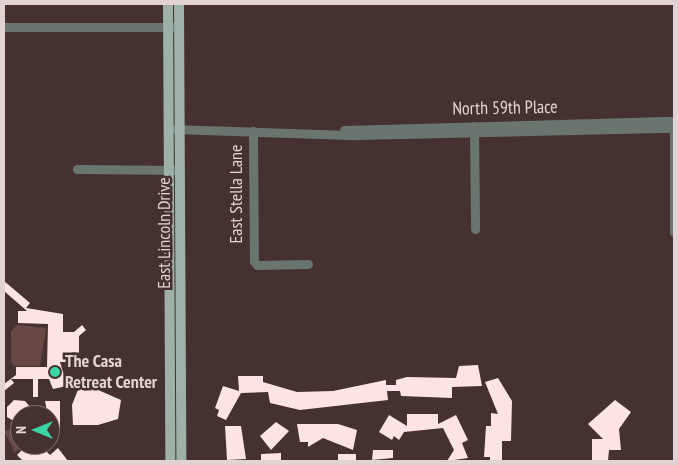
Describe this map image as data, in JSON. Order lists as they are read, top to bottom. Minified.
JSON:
{"streets":{"main road":["East Lincoln Drive"],"street":["North 59th Place","East Stella Lane"]},"crossings":[["North 59th Place","East Stella Lane"],["North 59th Place","East Lincoln Drive"]],"places":["The Casa Retreat Center"],"north":"left"}
